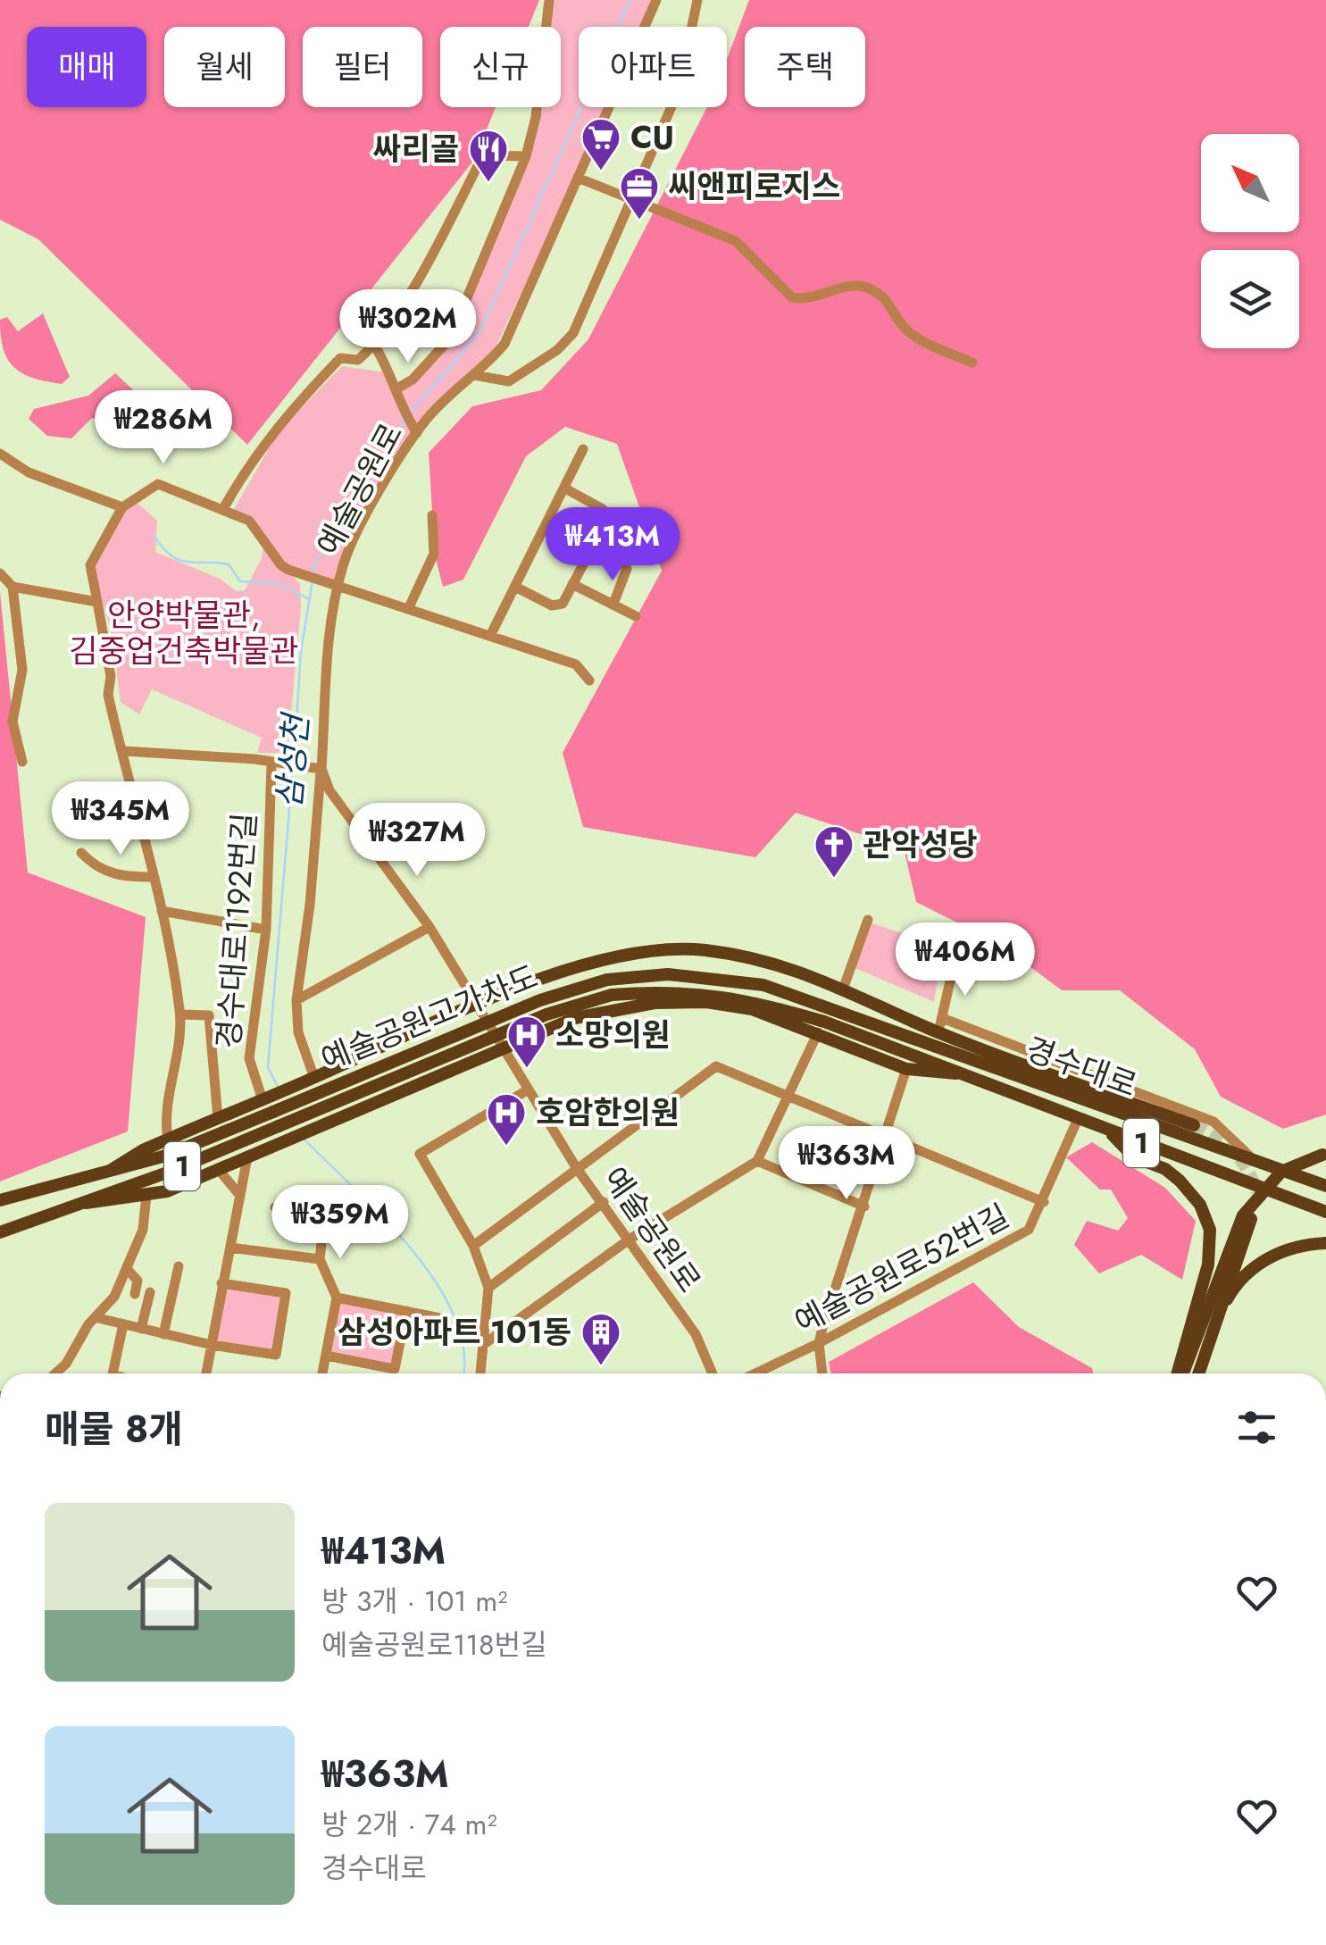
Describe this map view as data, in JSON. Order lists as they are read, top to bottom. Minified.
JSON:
{"streets":{"main road":["예술공원고가차도","경수대로","1"],"street":["예술공원로","경수대로1192번길","예술공원로52번길"]},"crossings":[["예술공원고가차도","경수대로"],["예술공원고가차도","1"],["경수대로","예술공원로52번길"]],"water":["삼성천"],"parks":["안양박물관, 김중업건축박물관"],"places":{"supermarket":["CU"],"restaurant":["싸리골"],"office":["씨앤피로지스"],"church":["관악성당"],"hospital":["소망의원","호암한의원"],"building":["삼성아파트 101동"]},"north":"top left","page":{"chip":["매매","월세","필터","신규","아파트","주택"],"price":["₩302M","₩286M","₩413M","₩345M","₩327M","₩406M","₩363M","₩359M"],"heading":"매물 8개","list":[{"name":"₩413M","note":"방 3개 · 101 m² · 예술공원로118번길"},{"name":"₩363M","note":"방 2개 · 74 m² · 경수대로"}]}}
